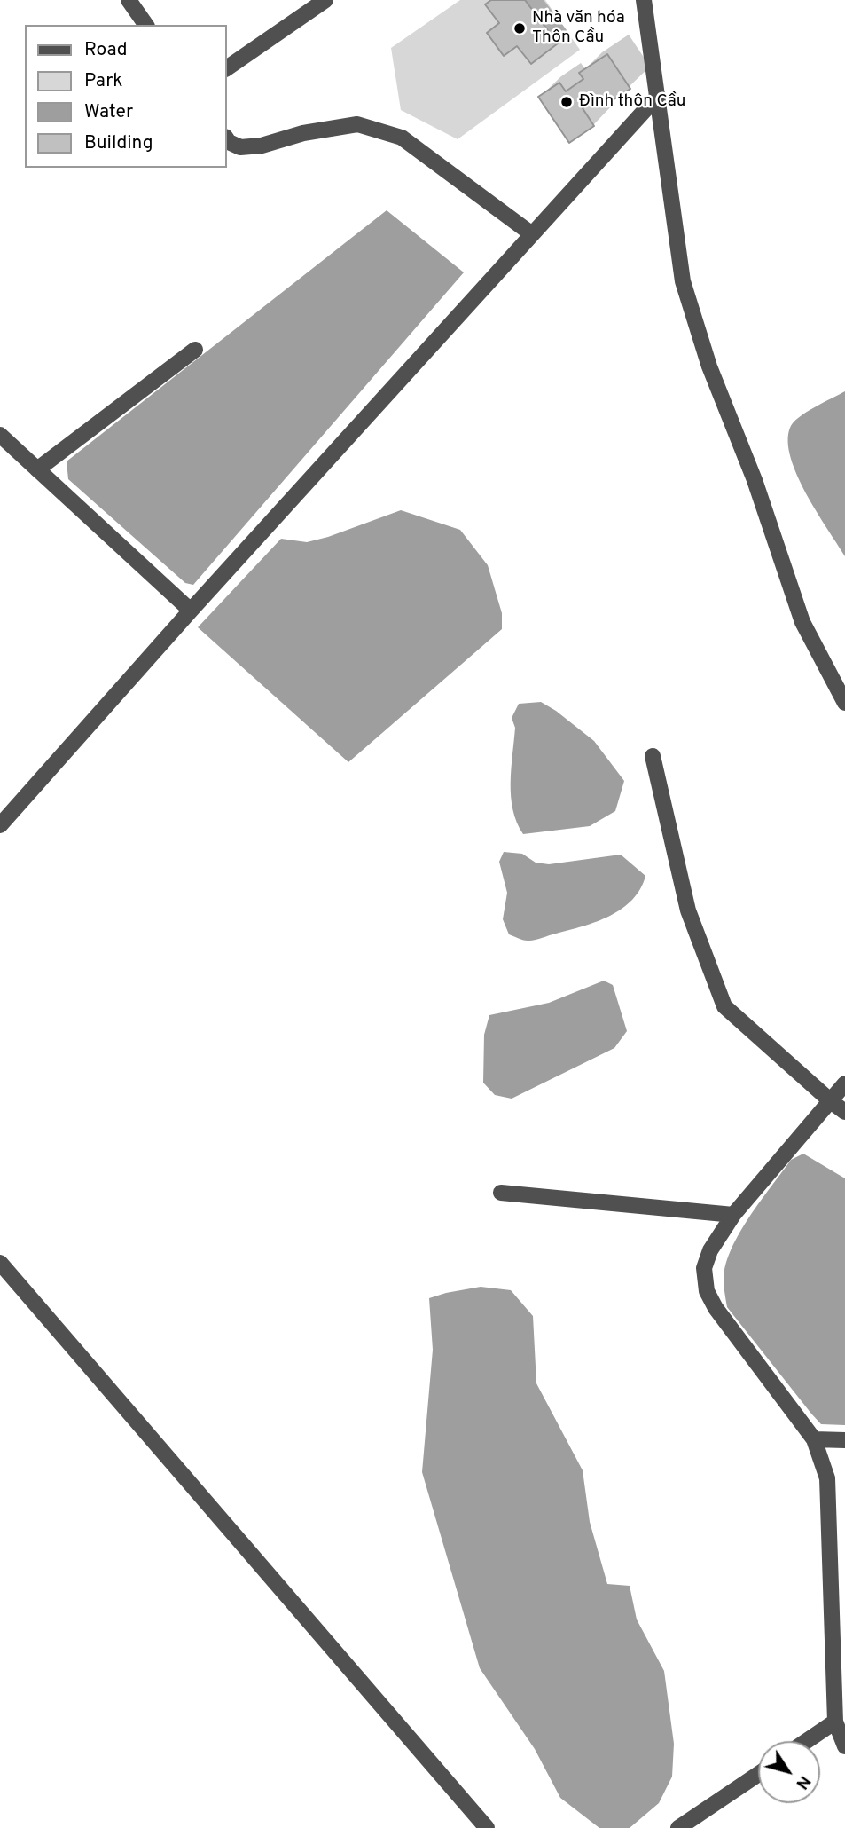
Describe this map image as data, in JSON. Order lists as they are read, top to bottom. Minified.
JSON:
{"places":["Nhà văn hóa Thôn Cầu","Đình thôn Cầu"],"legend":["Road","Park","Water","Building"],"north":"bottom right"}
